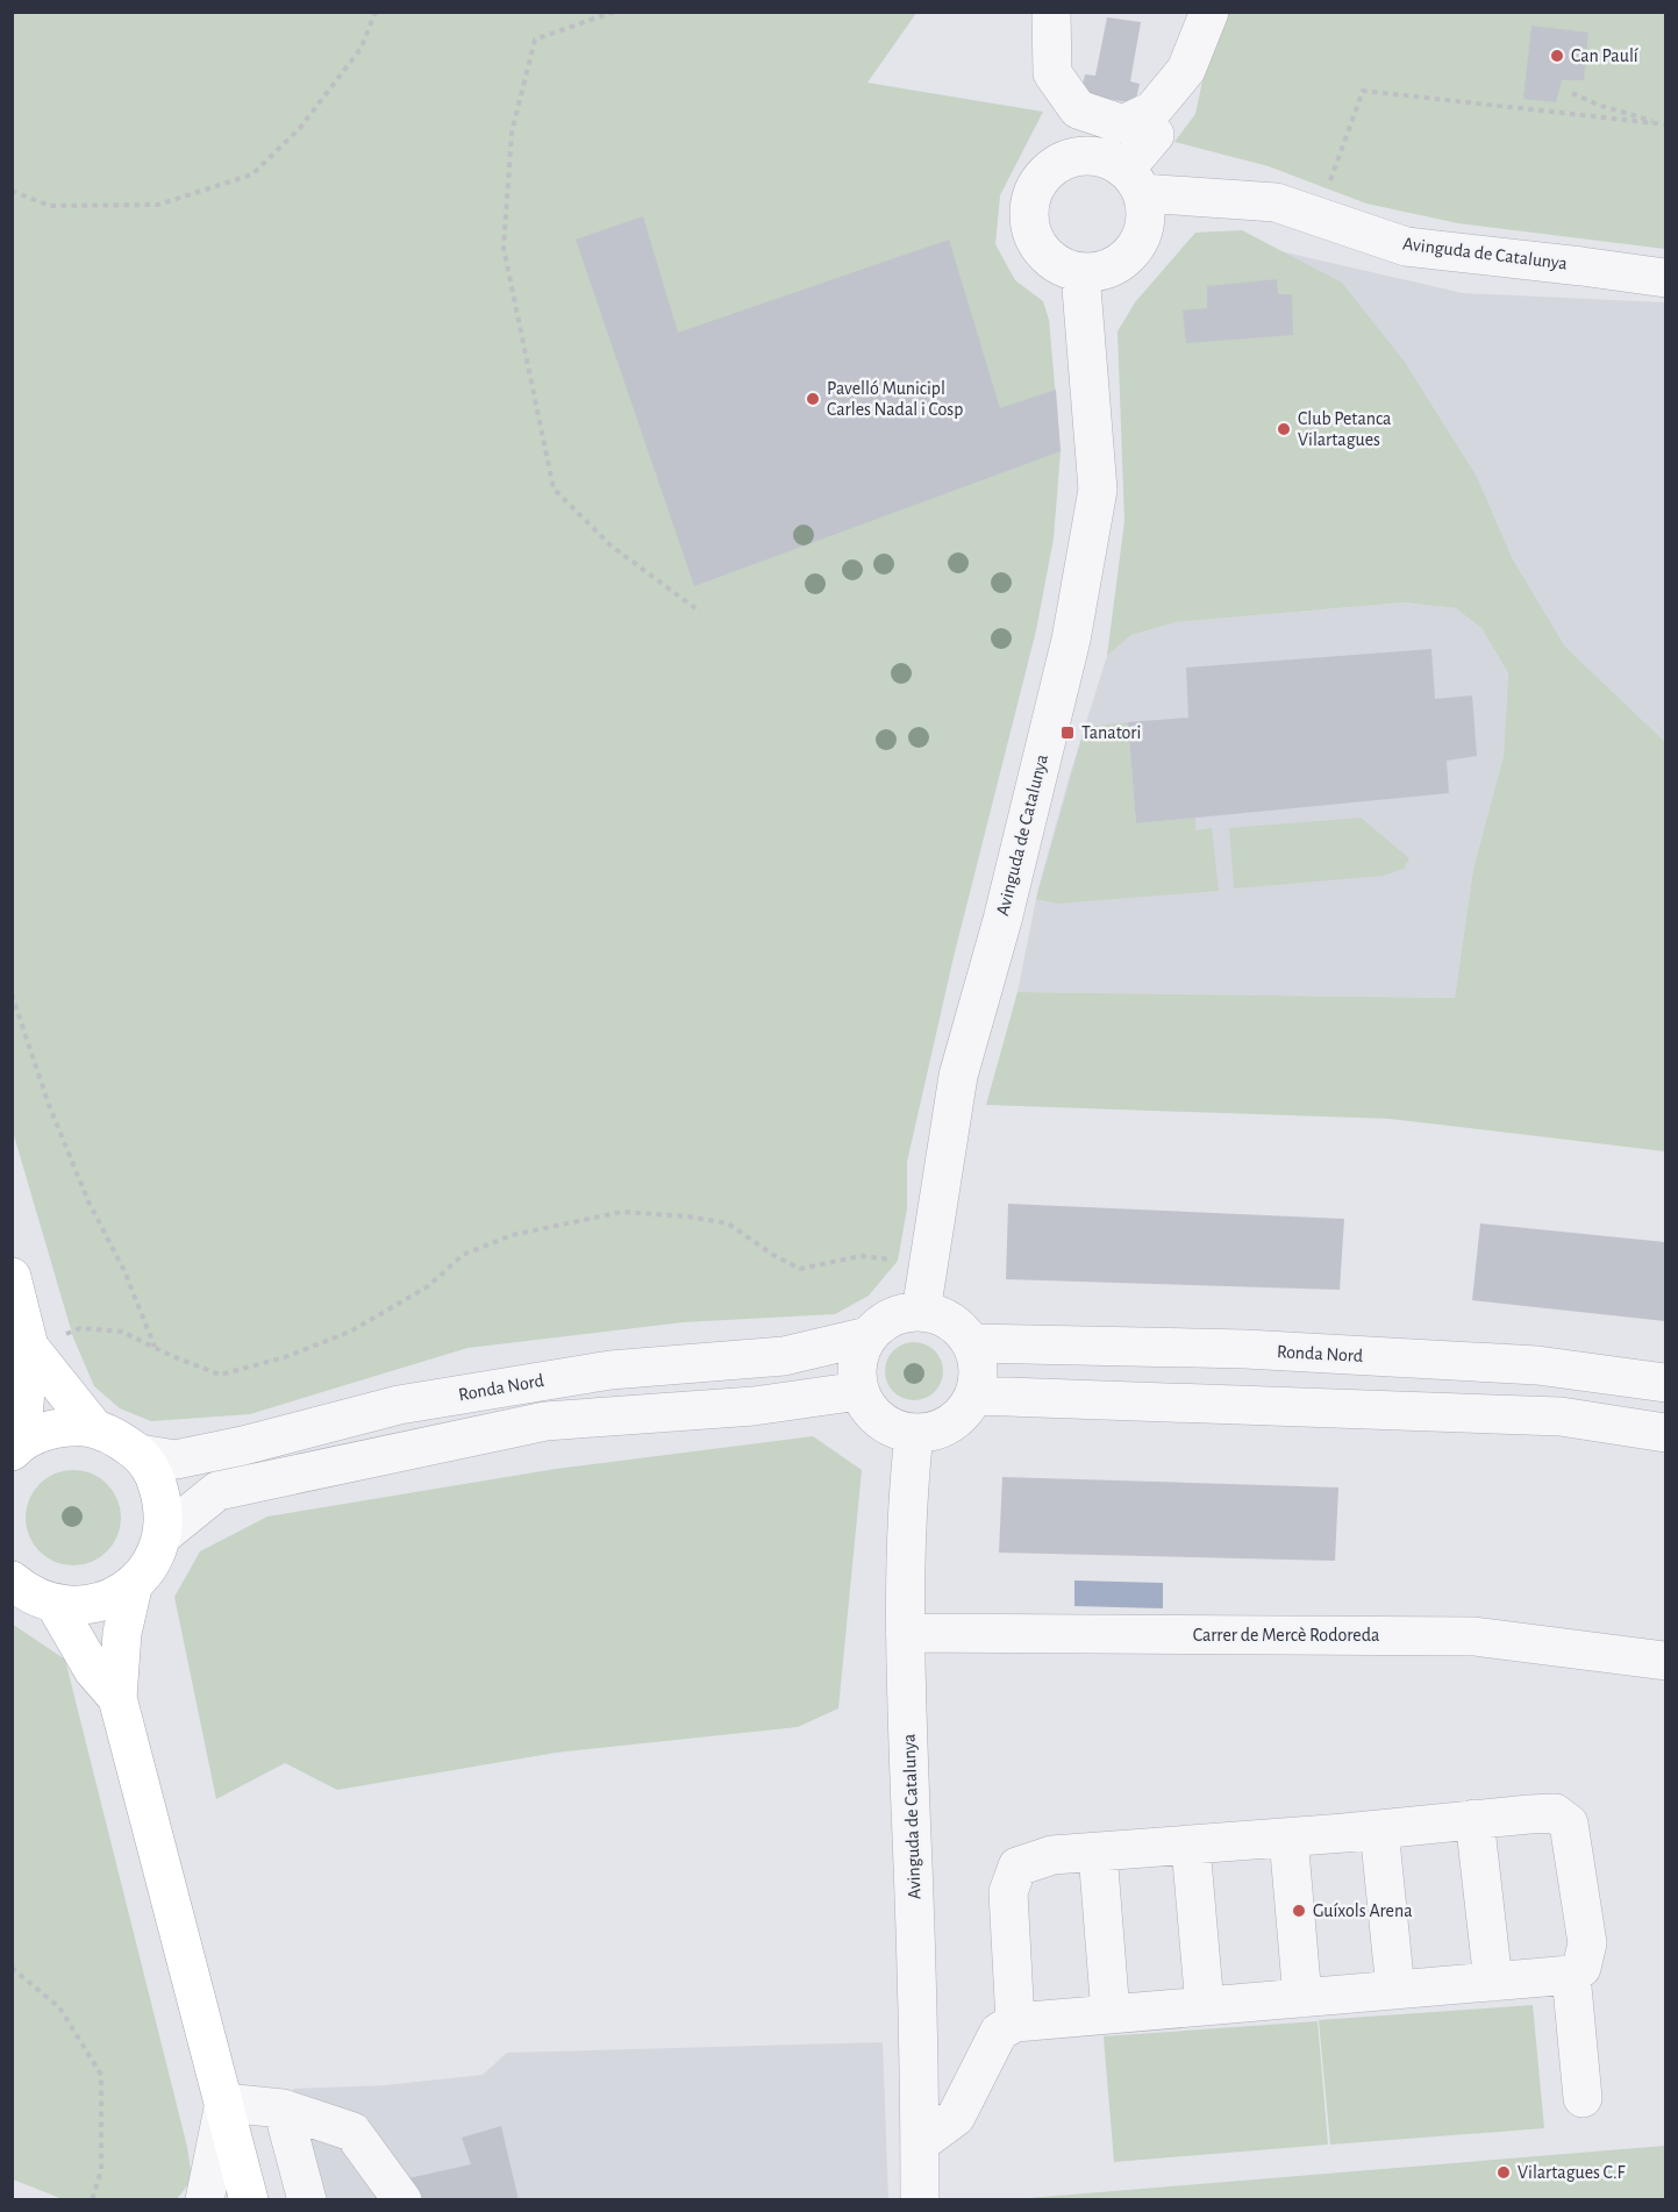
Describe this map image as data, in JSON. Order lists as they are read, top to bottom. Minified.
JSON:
{"streets":{"street":["Avinguda de Catalunya","Ronda Nord","Carrer de Mercè Rodoreda"]},"crossings":[["Avinguda de Catalunya","Ronda Nord"],["Avinguda de Catalunya","Carrer de Mercè Rodoreda"]],"places":{"other":["Can Paulí","Pavelló Municipl Carles Nadal i Cosp","Club Petanca Vilartagues","Guíxols Arena","Vilartagues C.F"],"transit":["Tanatori"]}}
